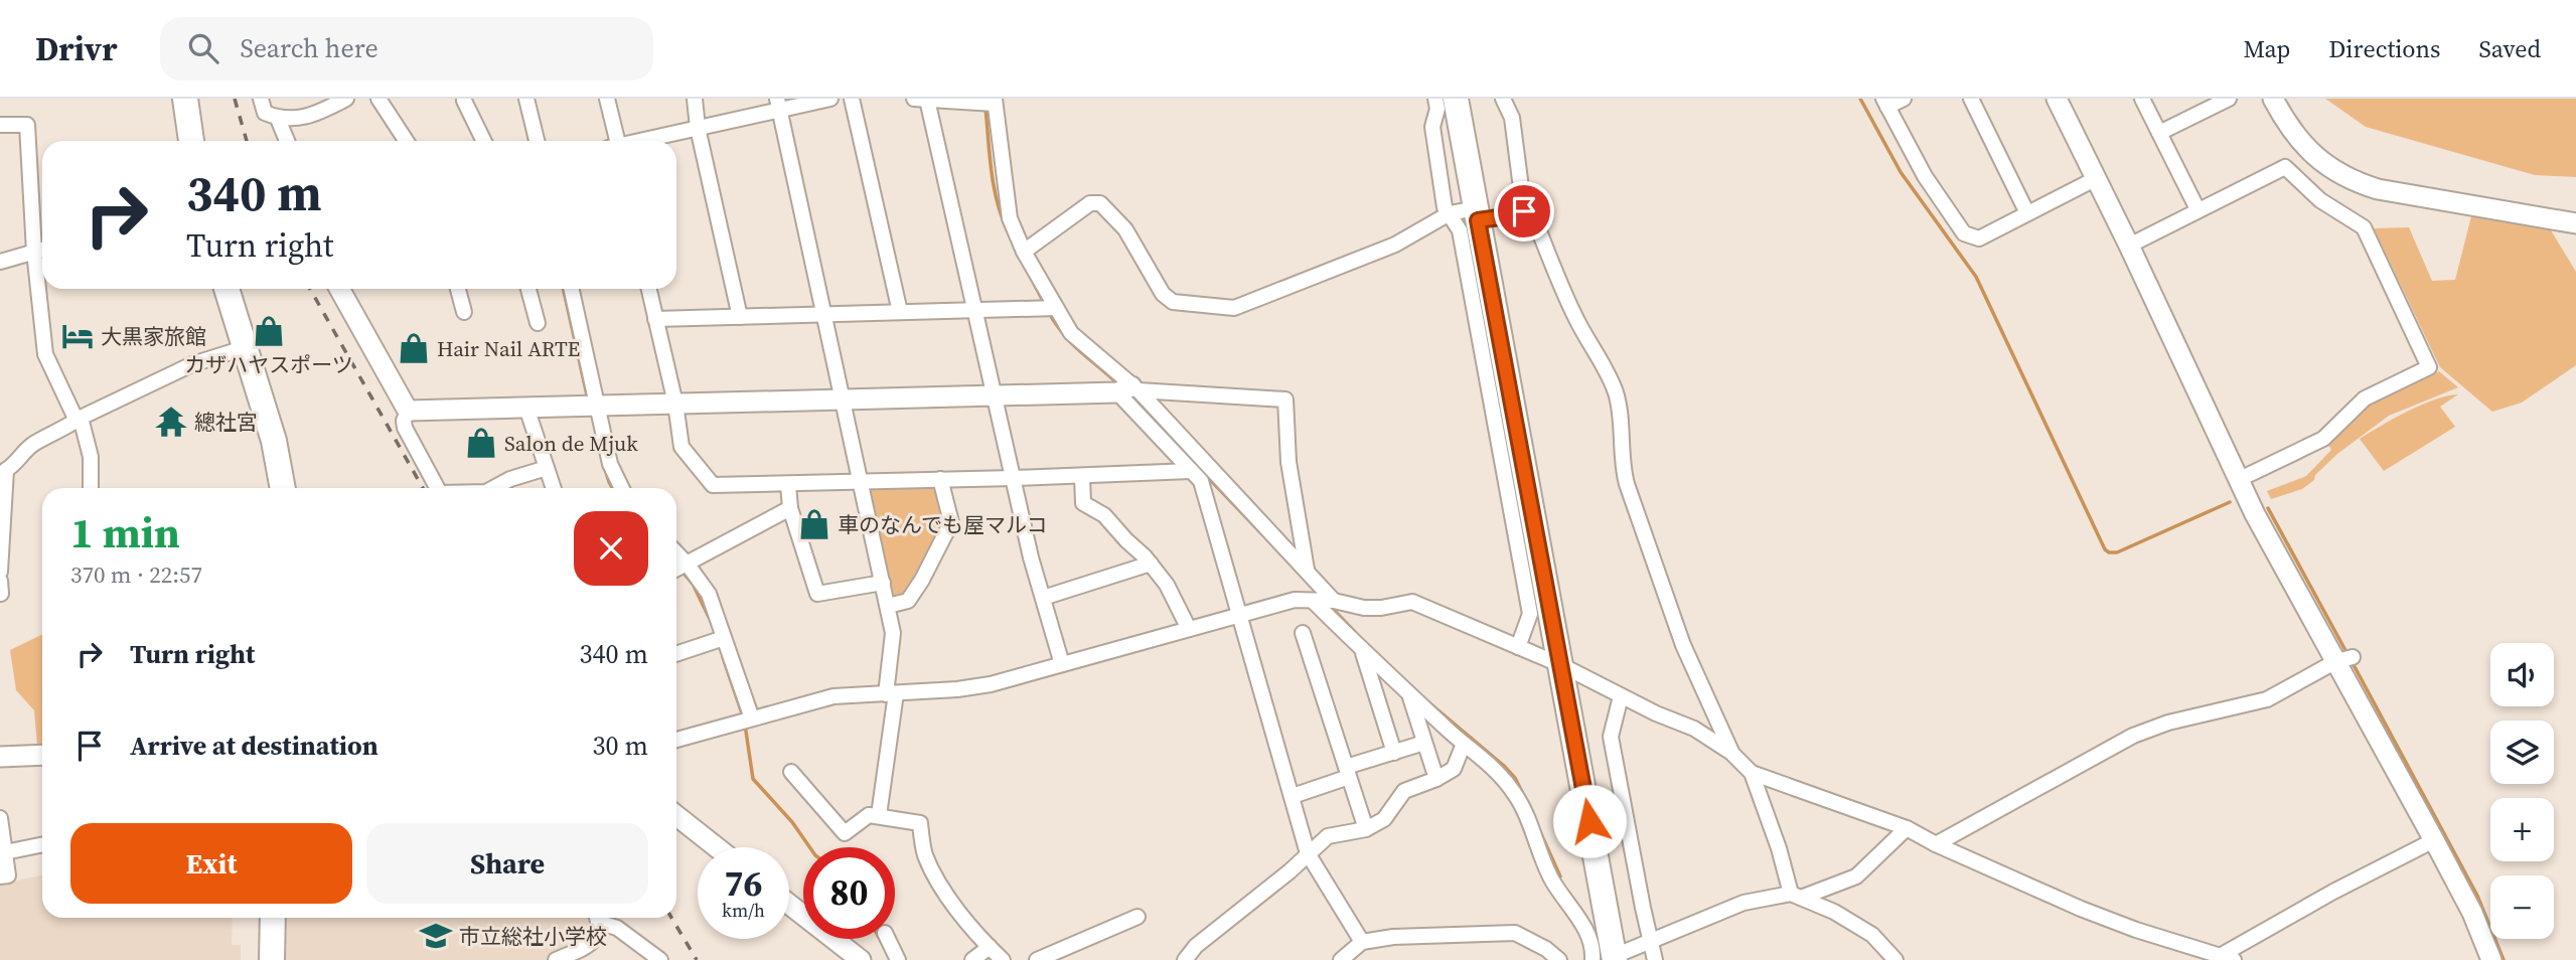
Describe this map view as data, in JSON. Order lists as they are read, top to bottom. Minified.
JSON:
{"places":{"shop":["カザハヤスポーツ","Hair Nail ARTE","Salon de Mjuk","車のなんでも屋マルコ"],"hotel":["大黒家旅館"],"temple":["總社宮"],"school or university":["市立総社小学校"]},"page":{"header":"Drivr","search":"Search here","nav":["Map","Directions","Saved"],"turn":["340 m","Turn right"],"heading":["1 min","370 m · 22:57"],"list":[{"name":"Turn right","value":"340 m"},{"name":"Arrive at destination","value":"30 m"}],"map_buttons":["+","−"],"buttons":["Exit","Share"],"speed":"76 km/h","limit":"80"}}
